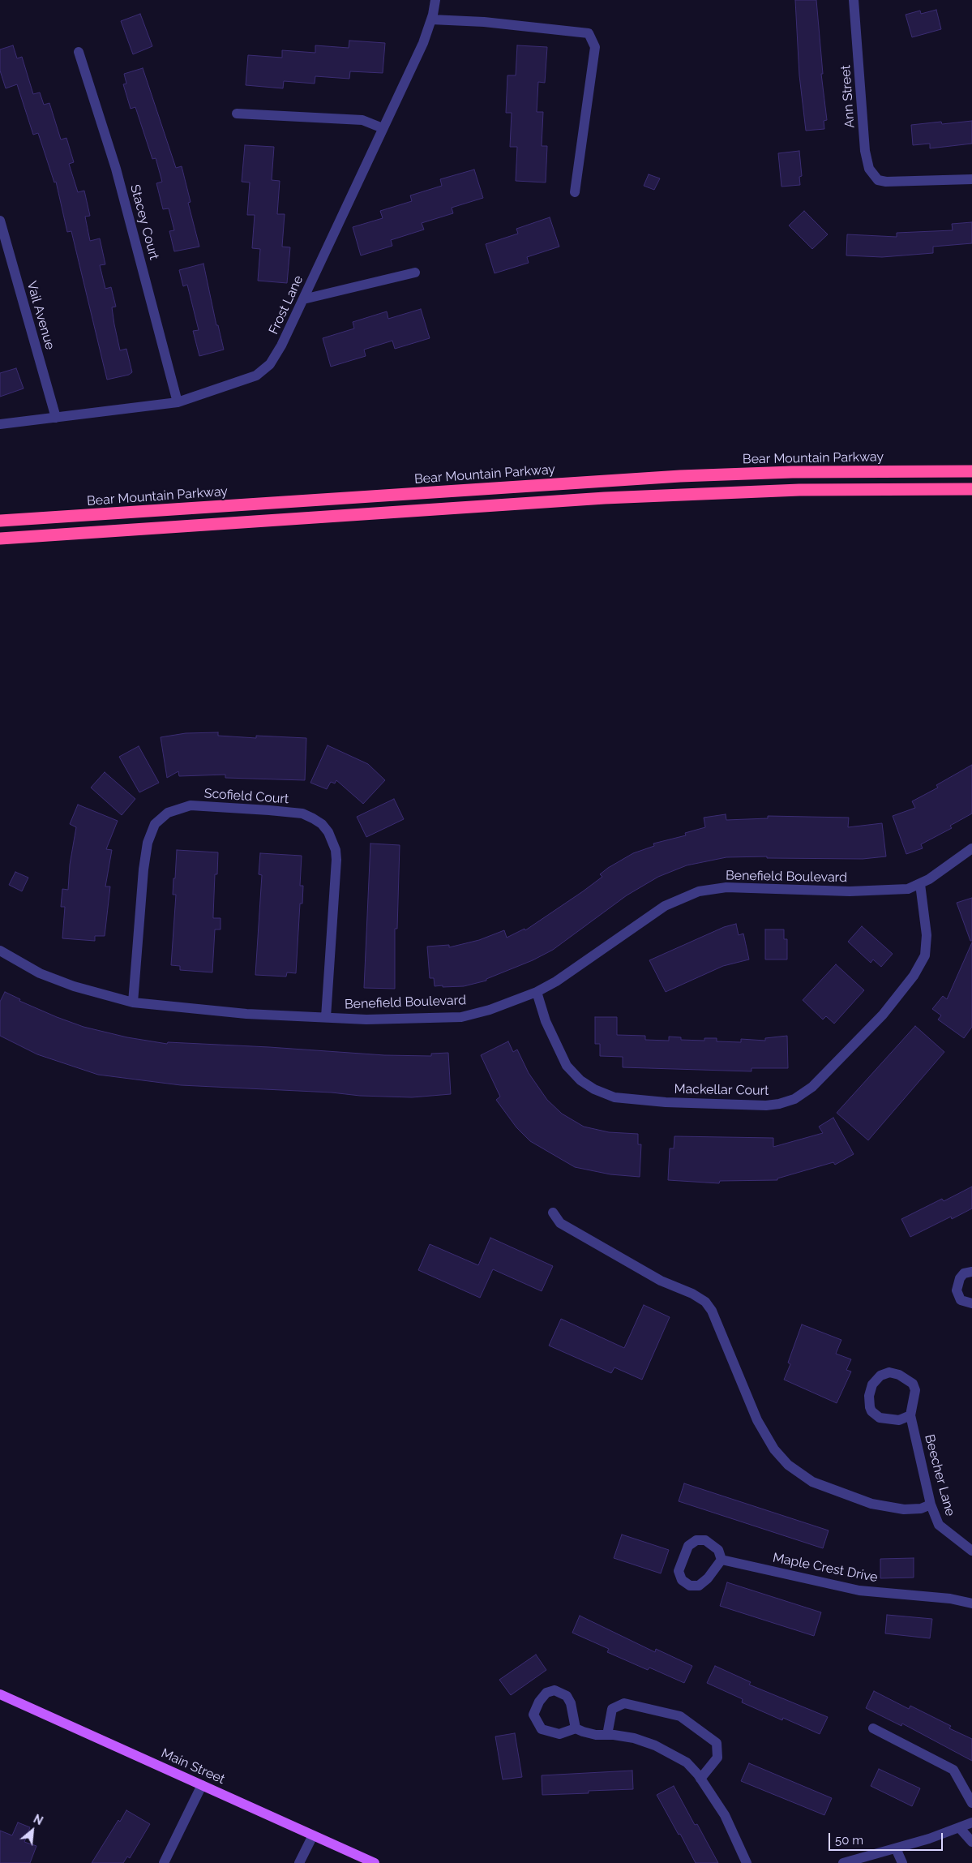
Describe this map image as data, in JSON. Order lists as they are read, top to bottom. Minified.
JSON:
{"streets":{"highway":["Bear Mountain Parkway"],"main road":["Main Street"],"street":["Ann Street","Stacey Court","Frost Lane","Vail Avenue","Scofield Court","Benefield Boulevard","Mackellar Court","Beecher Lane","Maple Crest Drive"]},"crossings":[["Stacey Court","Frost Lane"],["Frost Lane","Vail Avenue"],["Scofield Court","Benefield Boulevard"],["Benefield Boulevard","Mackellar Court"]],"scale_bar":"50 m","north":"top right"}
